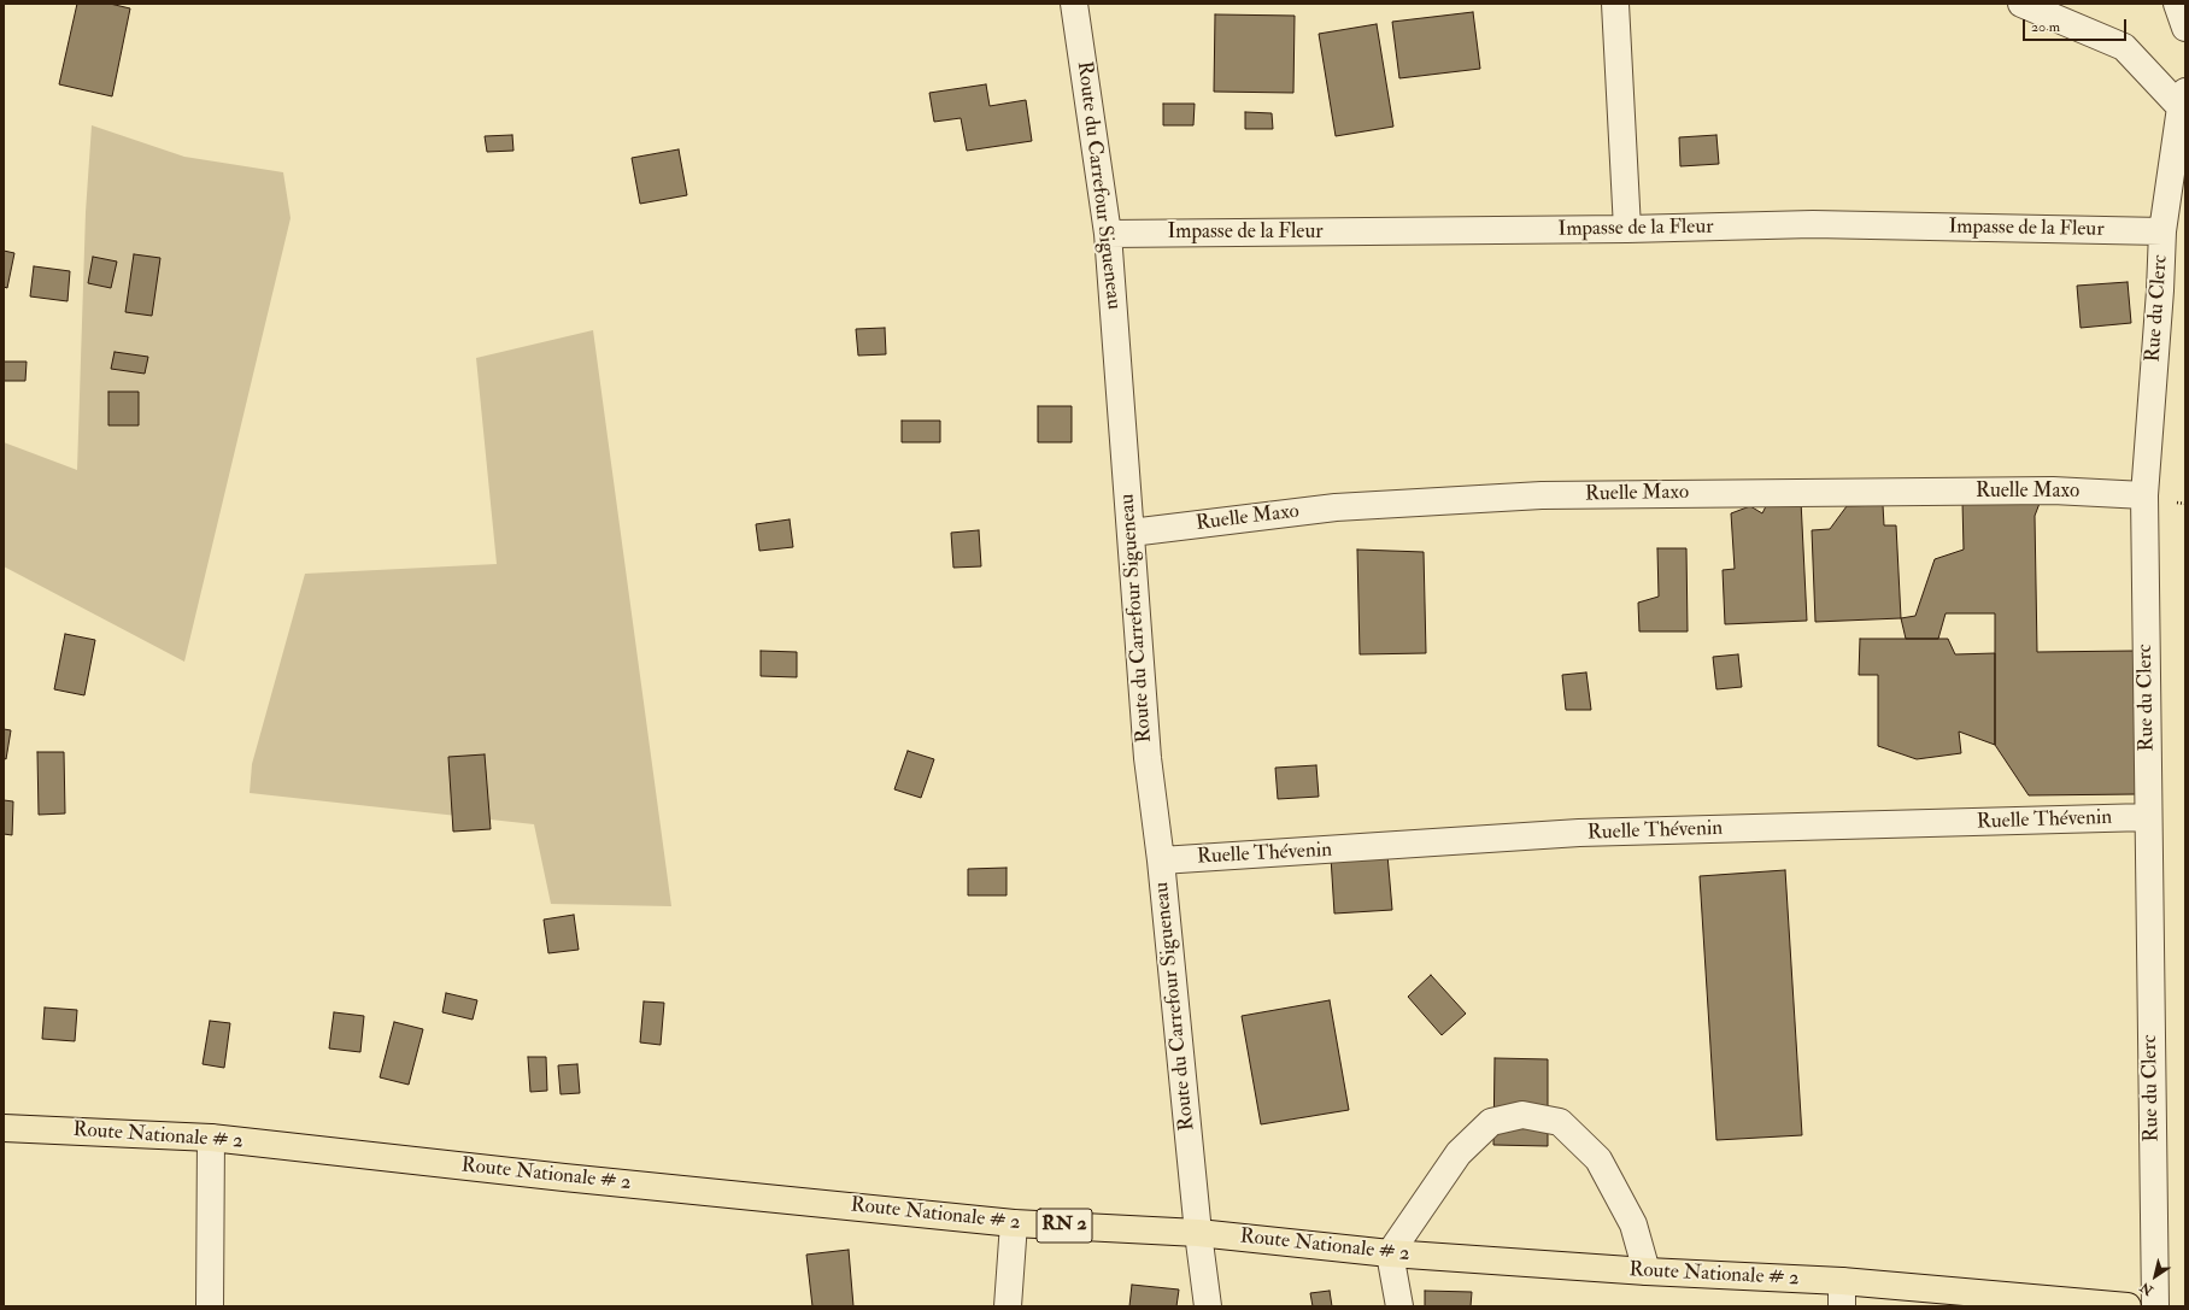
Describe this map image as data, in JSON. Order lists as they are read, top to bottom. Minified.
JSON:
{"streets":{"main road":["Route Nationale # 2","RN 2"],"street":["Route du Carrefour Sigueneau","Impasse de la Fleur","Rue du Clerc","Ruelle Maxo","Ruelle Thévenin"]},"crossings":[["Route du Carrefour Sigueneau","Impasse de la Fleur"],["Route du Carrefour Sigueneau","Ruelle Maxo"],["Route du Carrefour Sigueneau","Ruelle Thévenin"],["Route du Carrefour Sigueneau","Route Nationale # 2"],["Impasse de la Fleur","Rue du Clerc"],["Rue du Clerc","Ruelle Maxo"],["Rue du Clerc","Ruelle Thévenin"]],"scale_bar":"20 m","north":"bottom left"}
